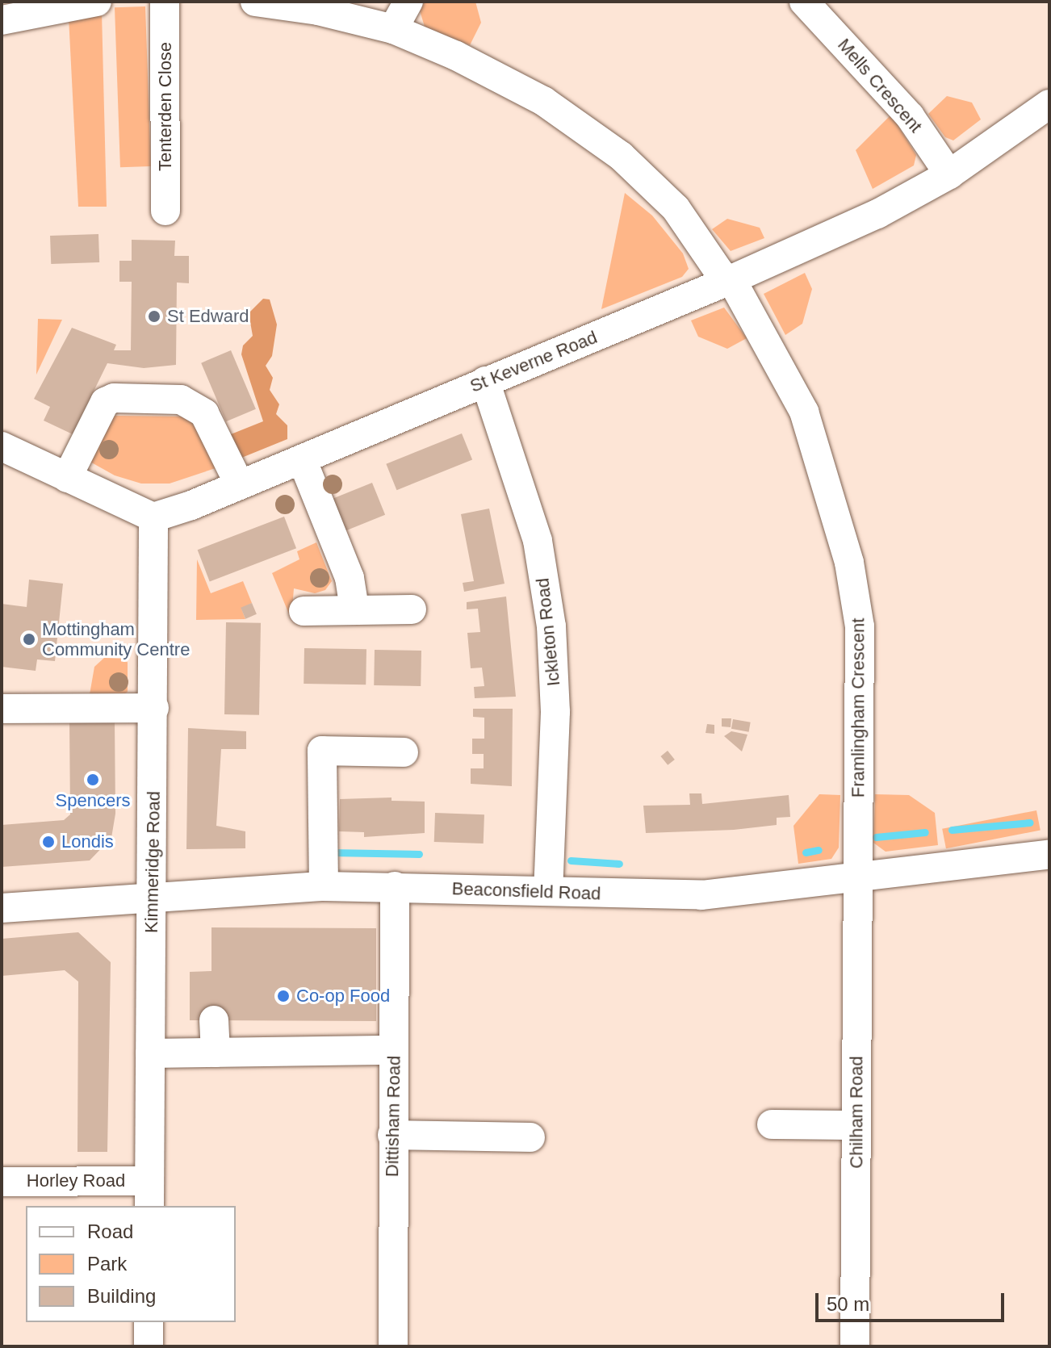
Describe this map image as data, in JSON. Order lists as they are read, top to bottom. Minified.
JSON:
{"streets":{"street":["Mells Crescent","Tenterden Close","St Keverne Road","Ickleton Road","Framlingham Crescent","Kimmeridge Road","Beaconsfield Road","Chilham Road","Dittisham Road","Horley Road"]},"crossings":[["Mells Crescent","St Keverne Road"],["St Keverne Road","Ickleton Road"],["St Keverne Road","Framlingham Crescent"],["St Keverne Road","Kimmeridge Road"],["Ickleton Road","Beaconsfield Road"],["Framlingham Crescent","Beaconsfield Road"],["Framlingham Crescent","Chilham Road"],["Kimmeridge Road","Beaconsfield Road"],["Kimmeridge Road","Horley Road"],["Beaconsfield Road","Chilham Road"],["Beaconsfield Road","Dittisham Road"]],"places":["St Edward","Mottingham Community Centre","Spencers","Londis","Co-op Food"],"legend":["Road","Park","Building"],"scale_bar":"50 m"}
